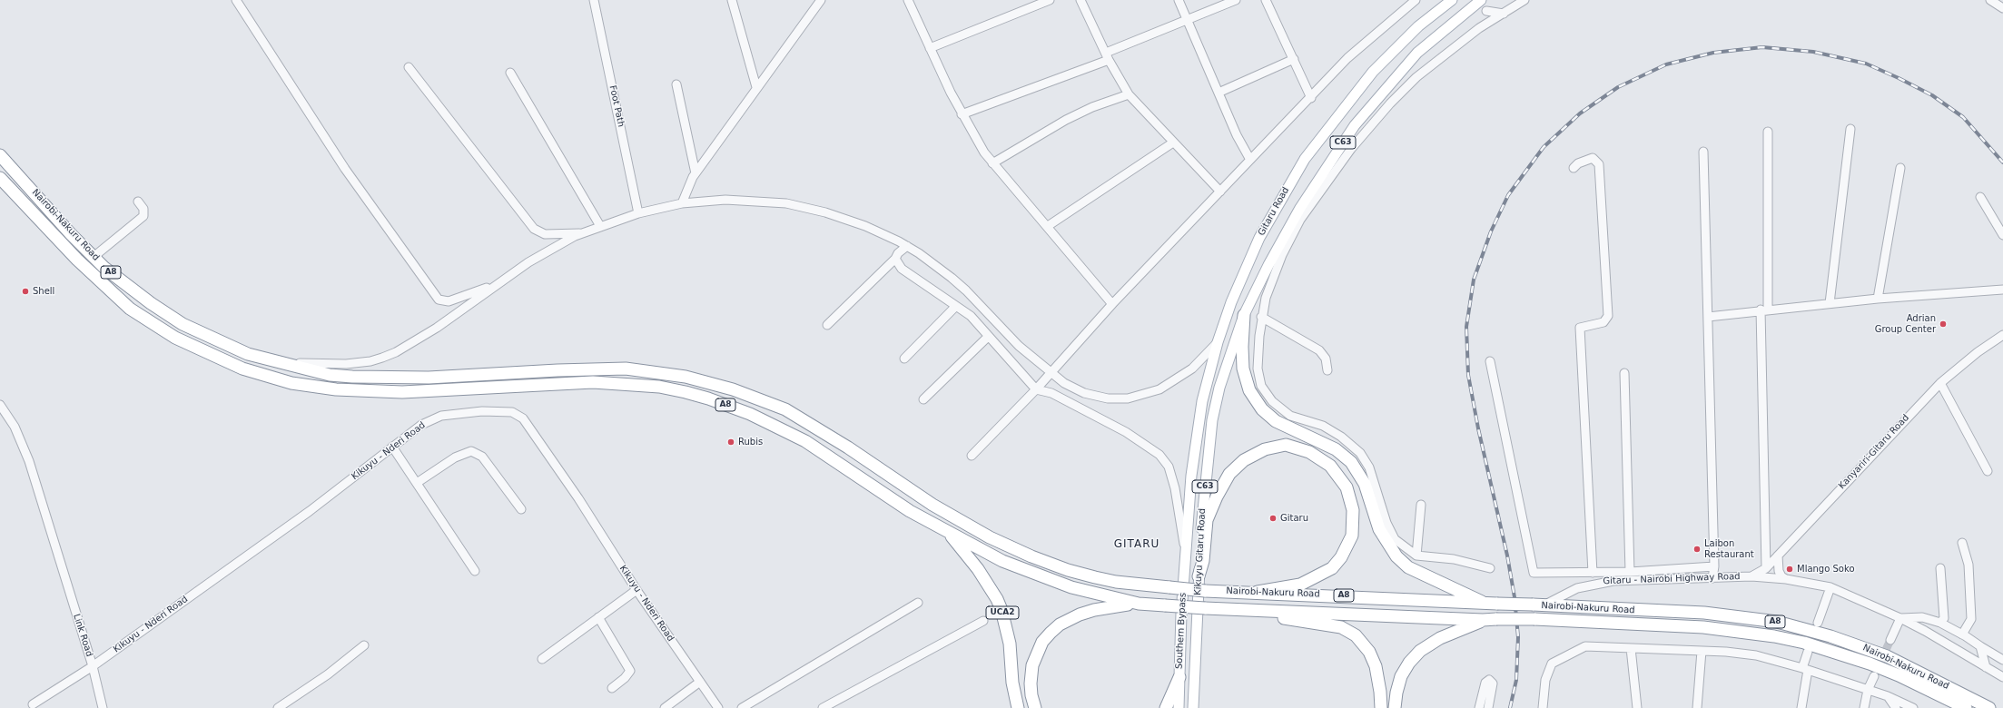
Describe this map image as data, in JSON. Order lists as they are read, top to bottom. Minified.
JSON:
{"streets":{"highway":["C63","Nairobi-Nakuru Road","A8","UCA2"],"main road":["Gitaru Road","Kikuyu Gitaru Road","Southern Bypass"],"street":["Foot Path","Kikuyu - Nderi Road","Kanyariri-Gitaru Road","Gitaru - Nairobi Highway Road","Link Road"]},"crossings":[["C63","Nairobi-Nakuru Road"],["C63","Kikuyu Gitaru Road"],["Gitaru Road","Southern Bypass"],["Nairobi-Nakuru Road","A8"],["Nairobi-Nakuru Road","Gitaru - Nairobi Highway Road"],["A8","UCA2"],["Kikuyu - Nderi Road","Link Road"],["Kanyariri-Gitaru Road","Gitaru - Nairobi Highway Road"]],"districts":["GITARU"],"places":["Shell","Adrian Group Center","Rubis","Gitaru","Laibon Restaurant","Mlango Soko"]}
